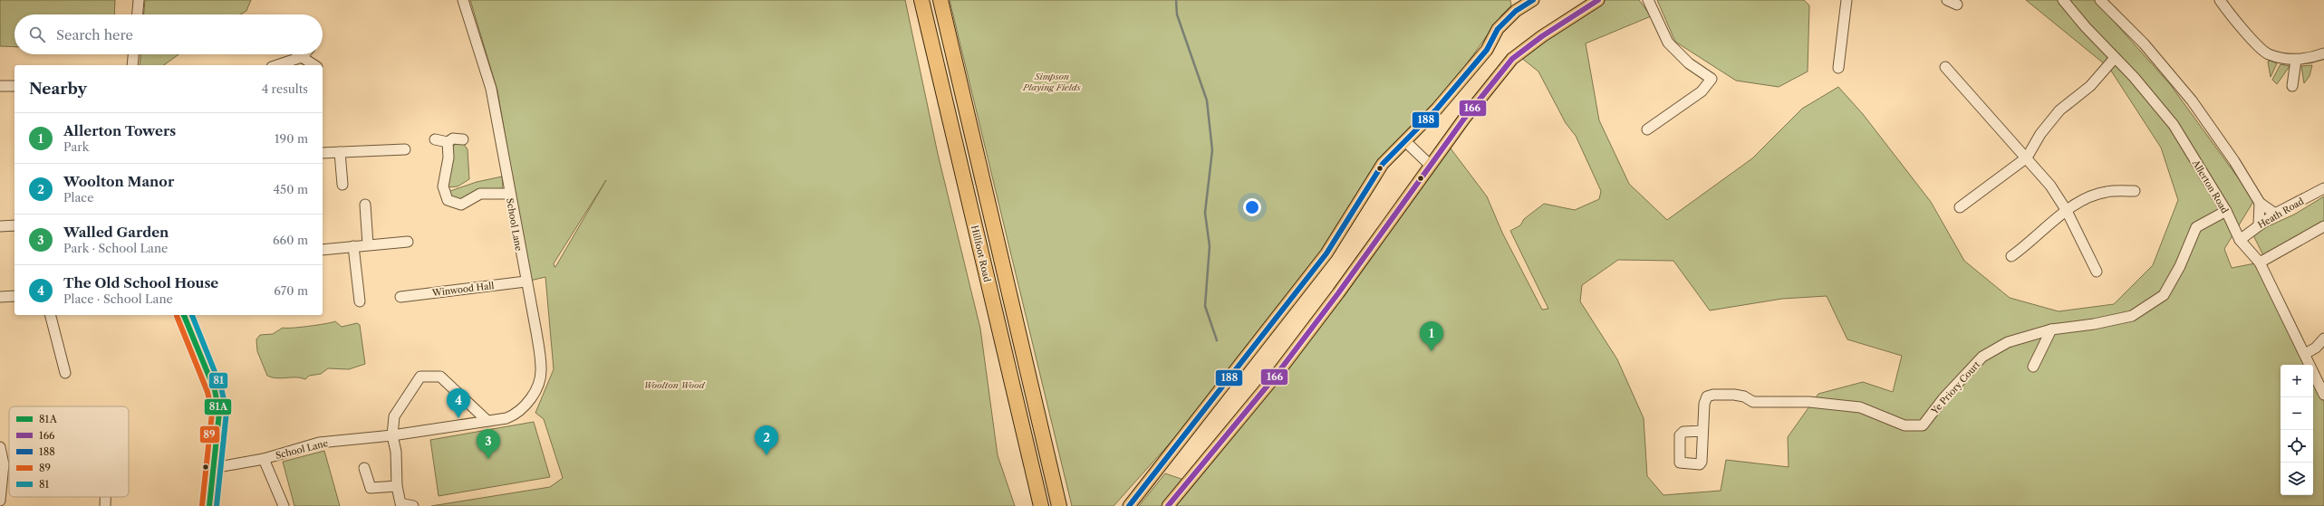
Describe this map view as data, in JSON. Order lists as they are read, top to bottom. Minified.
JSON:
{"streets":{"highway":["Hillfoot Road"],"street":["Allerton Road","Heath Road","School Lane","Winwood Hall","Ye Priory Court"]},"crossings":[["Allerton Road","Heath Road"],["Allerton Road","Ye Priory Court"],["School Lane","Winwood Hall"]],"parks":["Simpson Playing Fields","Woolton Wood"],"lines":["transit line 166","transit line 188","transit line 81A","transit line 81","transit line 89"],"legend":["81A","166","188","89","81"],"page":{"search":"Search here","heading":["Nearby","4 results"],"list":[{"mark":"1","name":"Allerton Towers","note":"Park","value":"190 m"},{"mark":"2","name":"Woolton Manor","note":"Place","value":"450 m"},{"mark":"3","name":"Walled Garden","note":"Park · School Lane","value":"660 m"},{"mark":"4","name":"The Old School House","note":"Place · School Lane","value":"670 m"}],"pins":["1","4","2","3"],"map_buttons":["+","−"]}}
